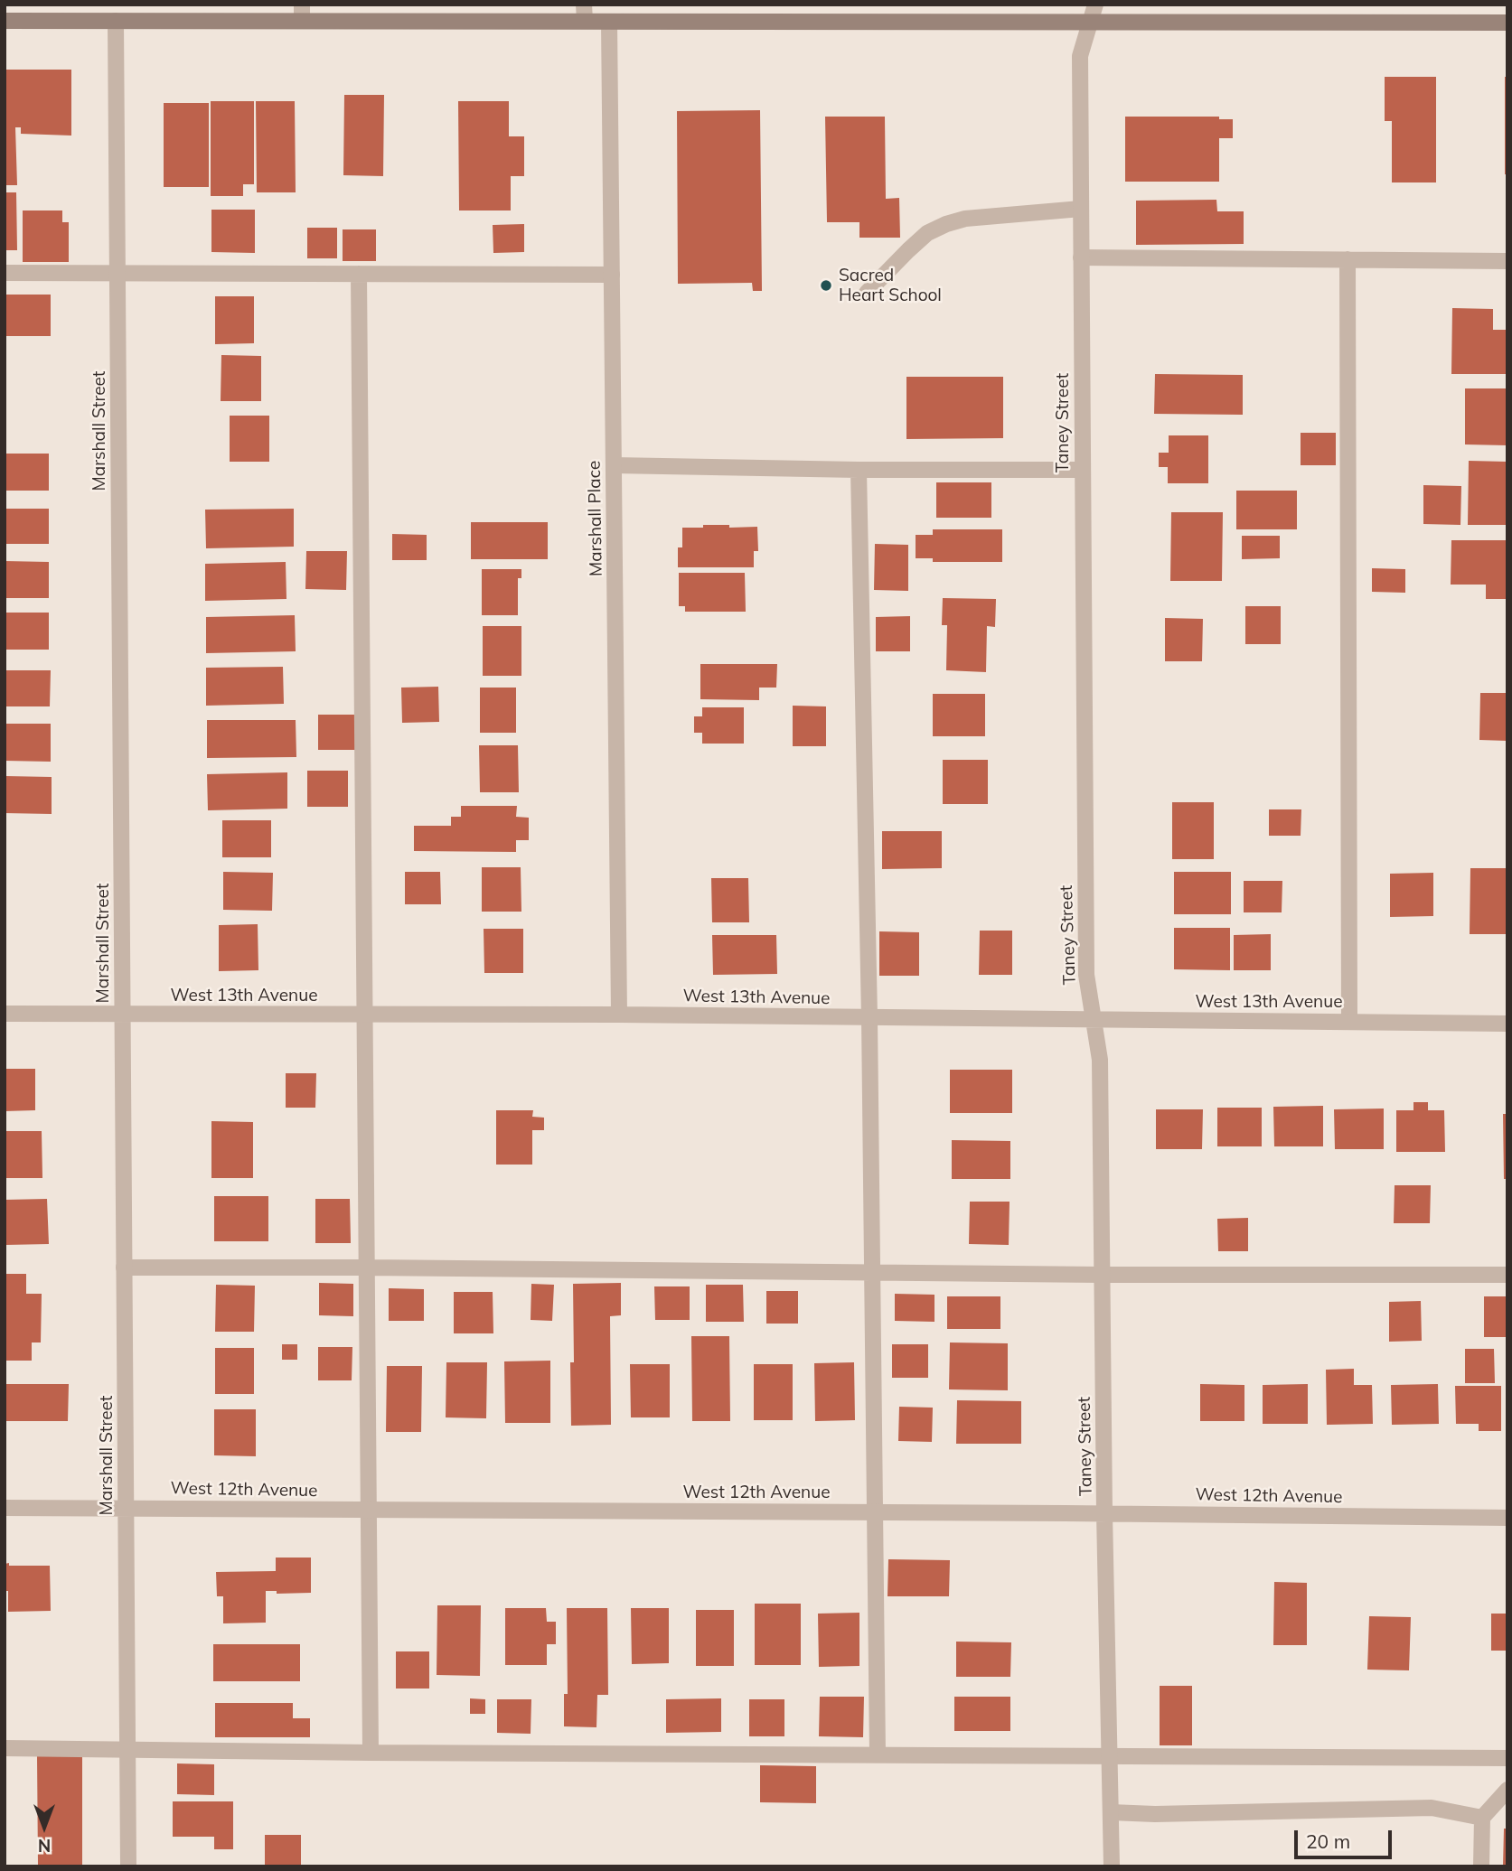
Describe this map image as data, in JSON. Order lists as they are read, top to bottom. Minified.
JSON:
{"streets":{"street":["Taney Street","Marshall Street","Marshall Place","West 13th Avenue","West 12th Avenue"]},"crossings":[["Taney Street","West 13th Avenue"],["Taney Street","West 12th Avenue"],["Marshall Street","West 13th Avenue"],["Marshall Street","West 12th Avenue"],["Marshall Place","West 13th Avenue"]],"places":["Sacred Heart School"],"scale_bar":"20 m","north":"bottom"}
